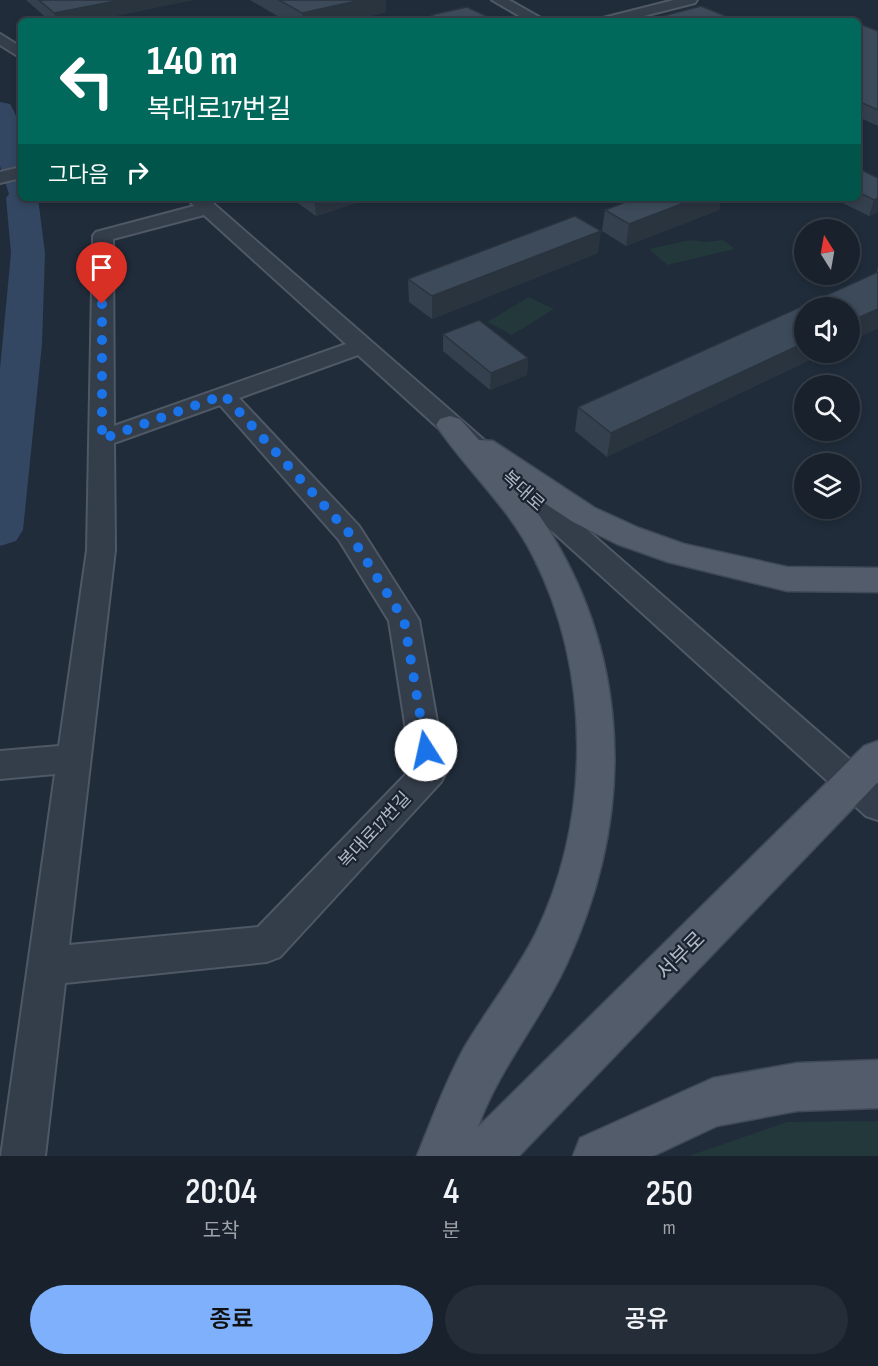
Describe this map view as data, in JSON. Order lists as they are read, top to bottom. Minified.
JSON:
{"streets":{"main road":["서부로"],"street":["복대로","복대로17번길"]},"crossings":[["복대로","서부로"]],"north":"top","page":{"turn":["140 m","복대로17번길"],"then":"그다음","eta":["20:04","도착","4","분","250","m"],"buttons":["종료","공유"]}}
